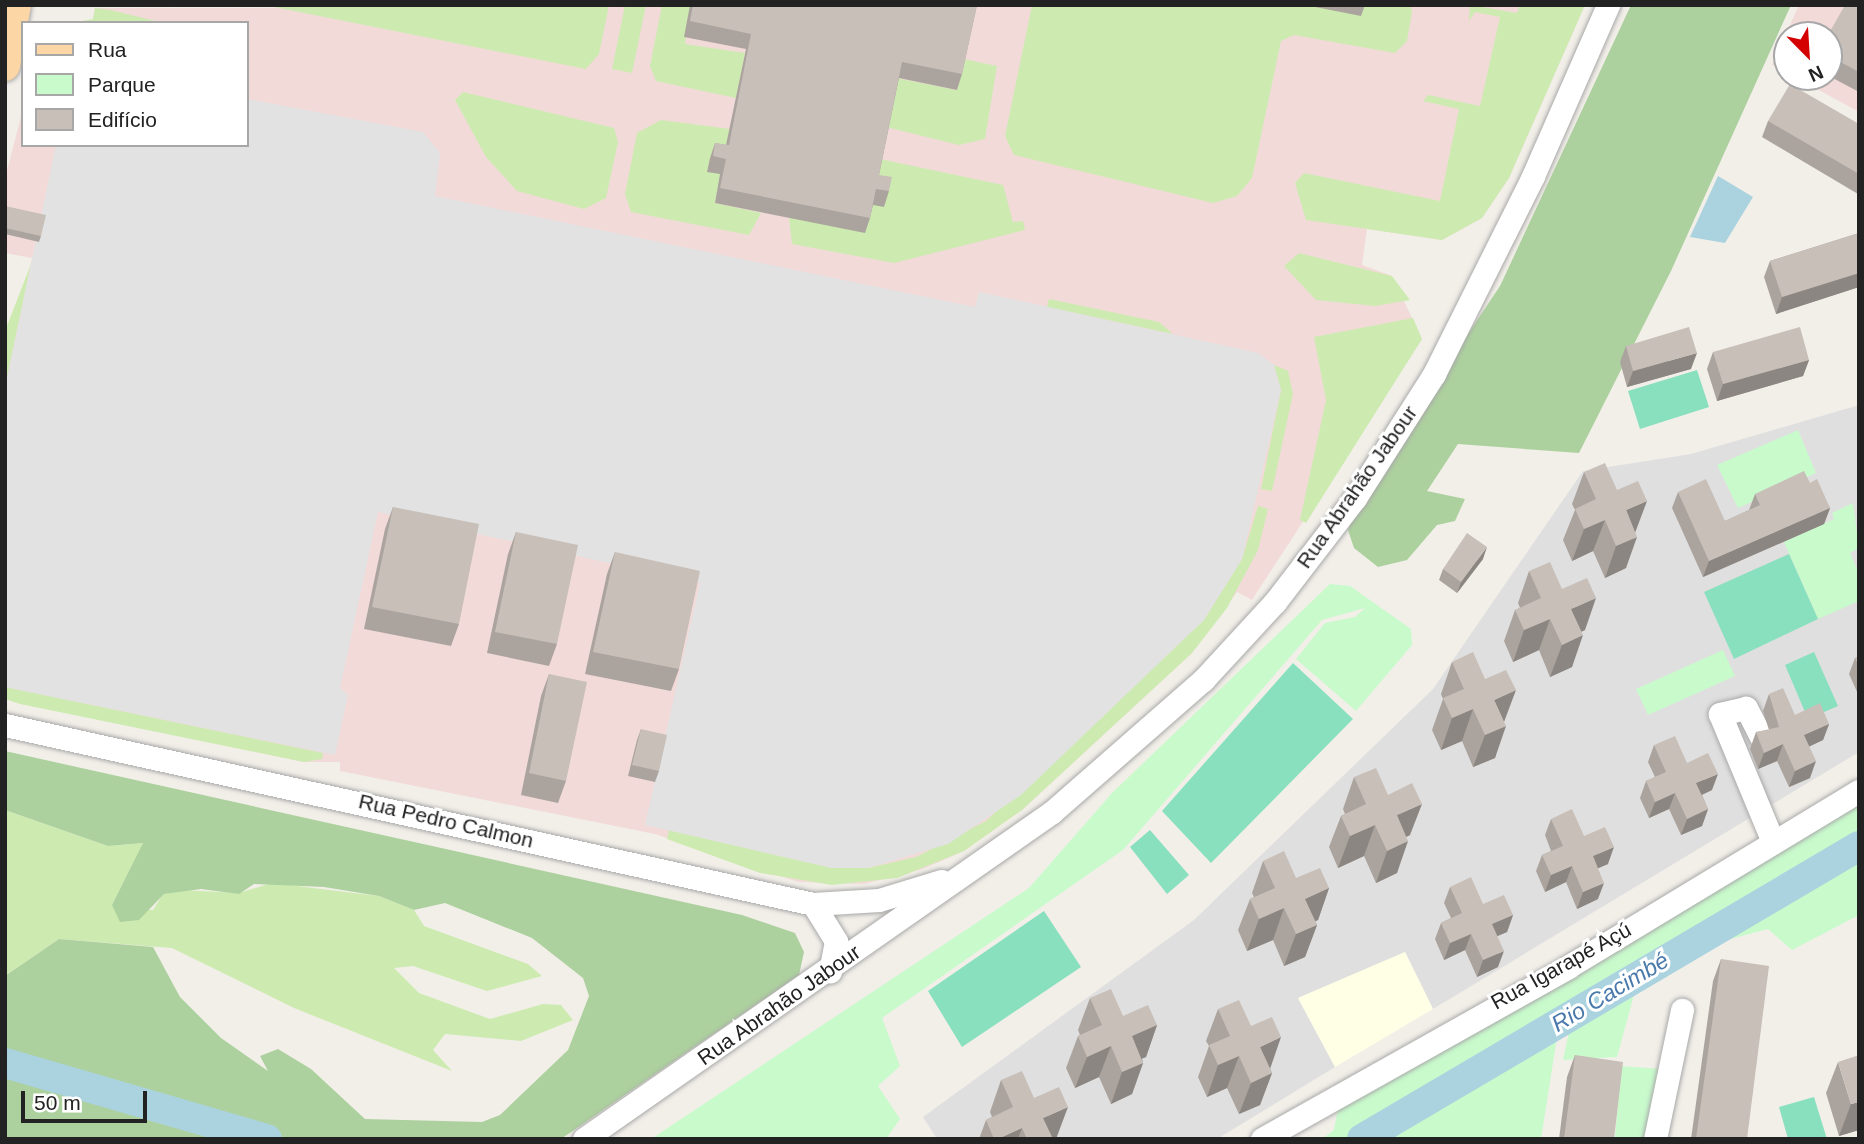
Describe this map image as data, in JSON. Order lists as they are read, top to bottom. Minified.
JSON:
{"streets":{"street":["Rua Abrahão Jabour","Rua Pedro Calmon","Rua Igarapé Açú"]},"crossings":[["Rua Abrahão Jabour","Rua Pedro Calmon"]],"water":["Rio Cacimbé"],"legend":["Rua","Parque","Edifício"],"scale_bar":"50 m","north":"bottom right"}
